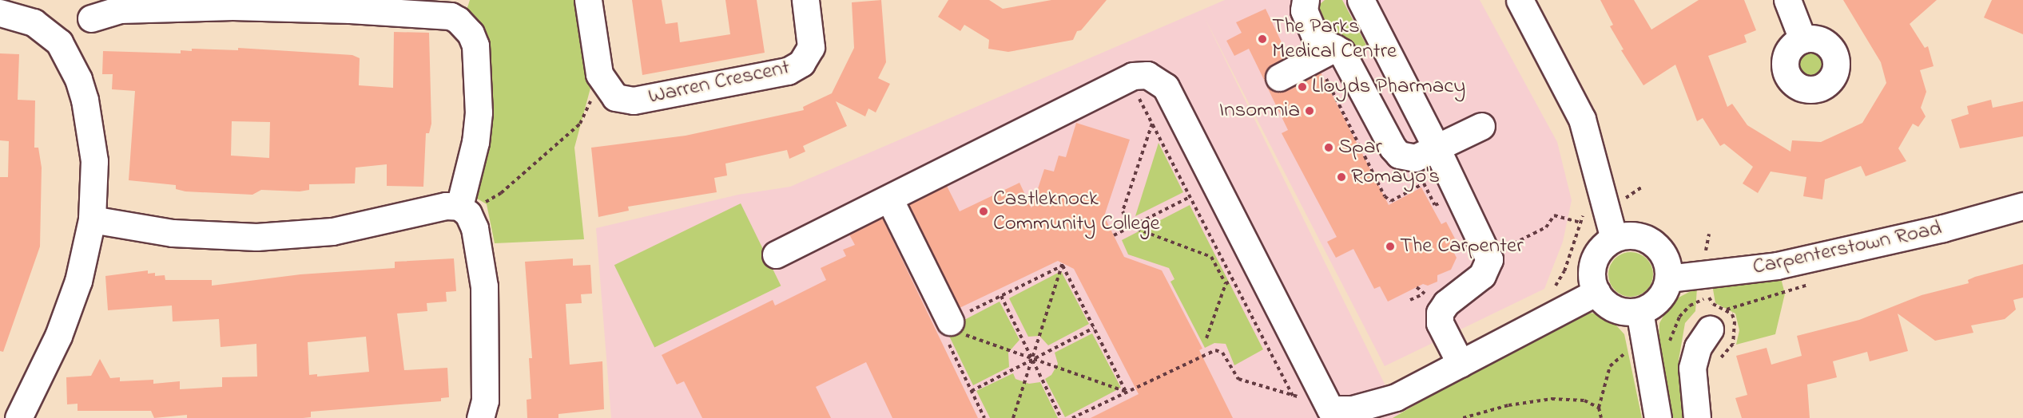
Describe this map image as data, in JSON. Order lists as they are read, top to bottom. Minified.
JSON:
{"streets":{"street":["Warren Crescent","Carpenterstown Road"]},"places":["The Parks Medical Centre","Lloyds Pharmacy","Insomnia","Spar","Romayo's","Castleknock Community College","The Carpenter"]}
